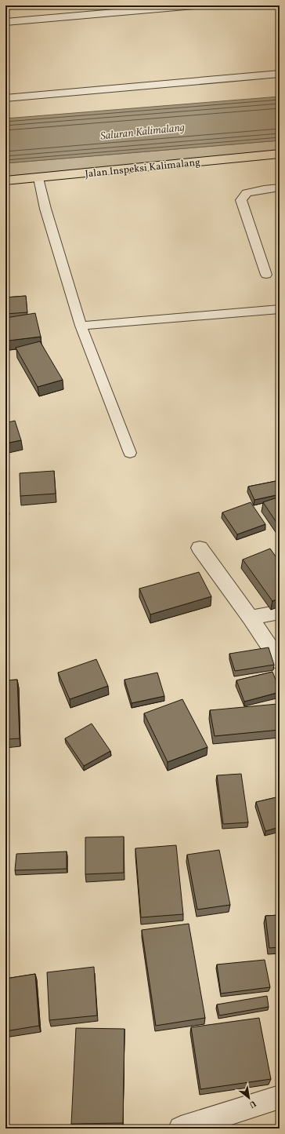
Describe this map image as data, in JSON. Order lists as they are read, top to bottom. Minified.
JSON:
{"streets":{"main road":["Jalan Inspeksi Kalimalang"]},"water":["Saluran Kalimalang"],"north":"bottom right"}
